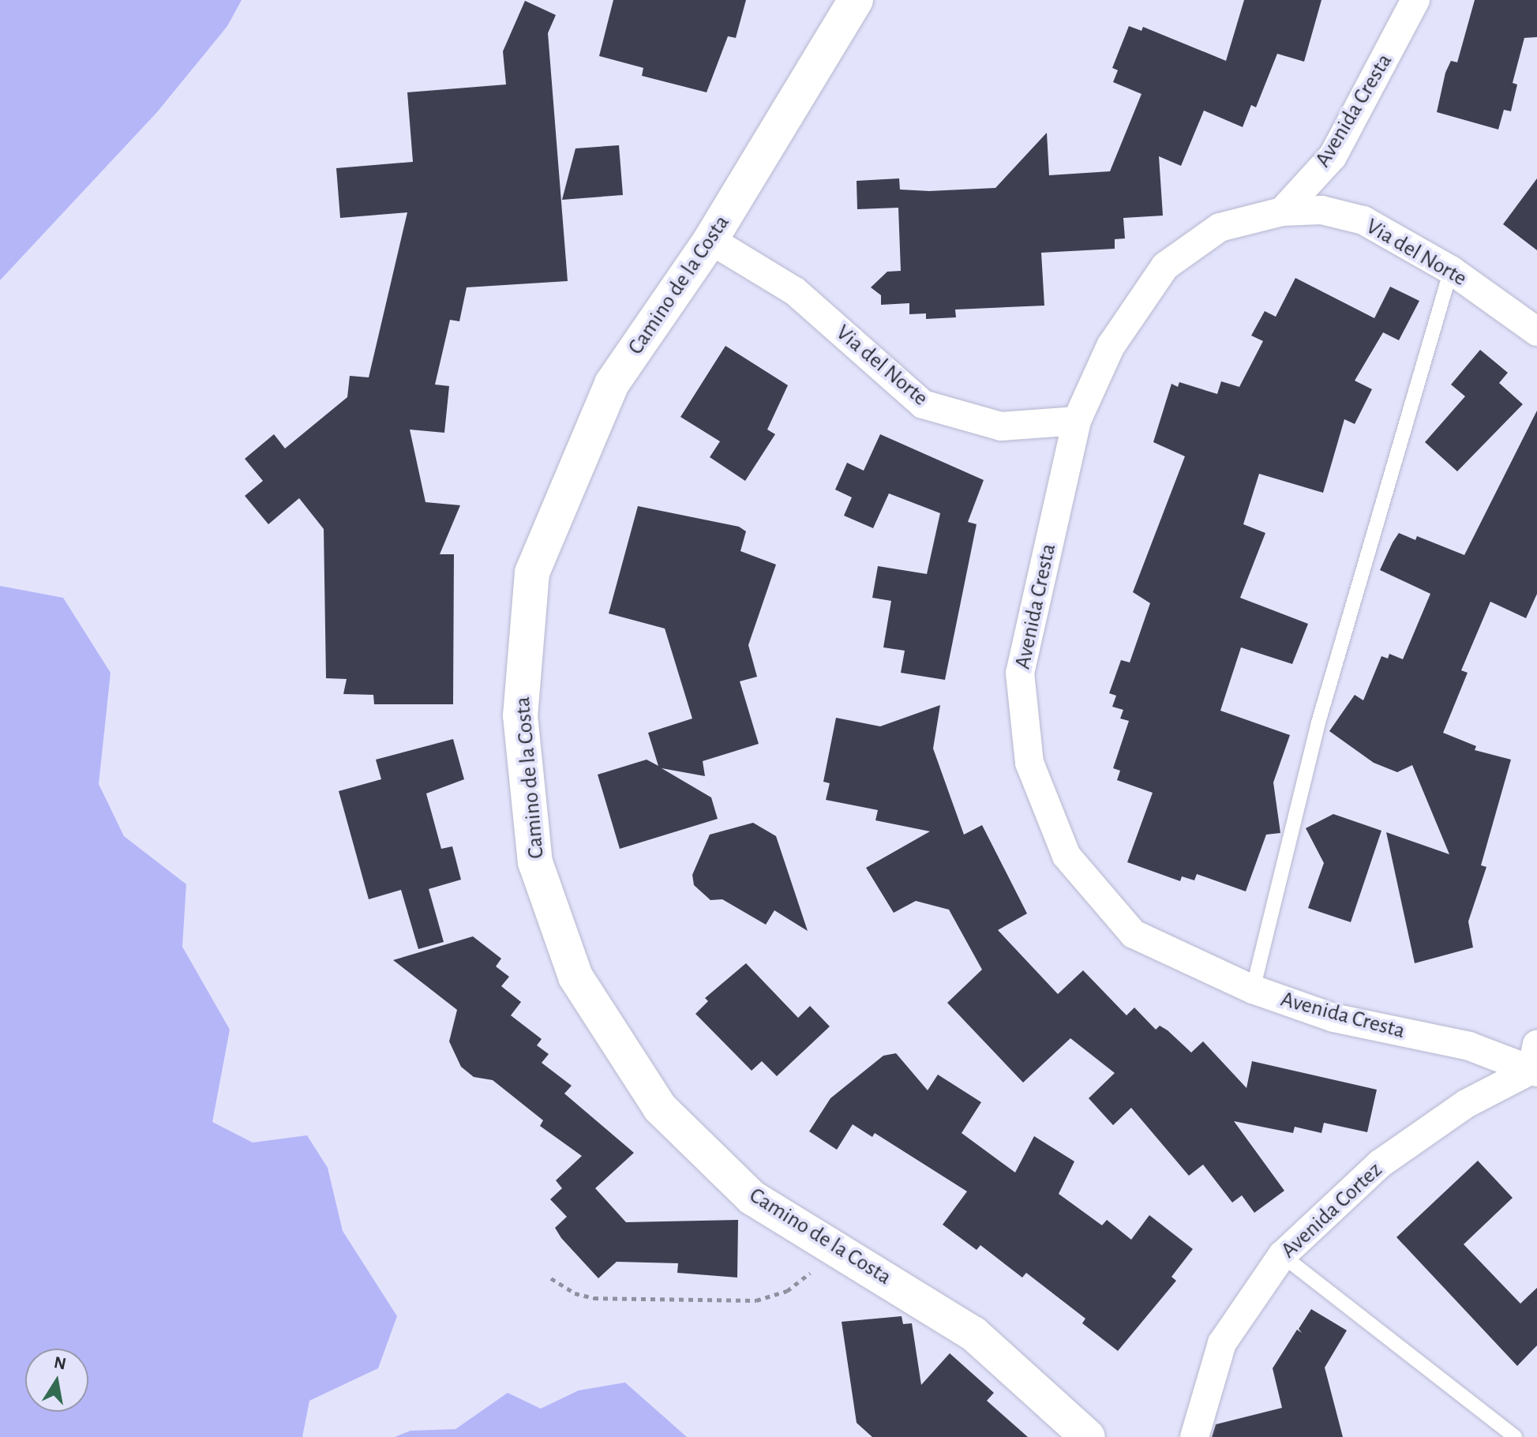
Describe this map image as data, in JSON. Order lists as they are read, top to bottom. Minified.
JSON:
{"streets":{"street":["Avenida Cresta","Via del Norte","Camino de la Costa","Avenida Cortez"]},"crossings":[["Avenida Cresta","Via del Norte"],["Avenida Cresta","Avenida Cortez"],["Via del Norte","Camino de la Costa"]],"north":"top"}
